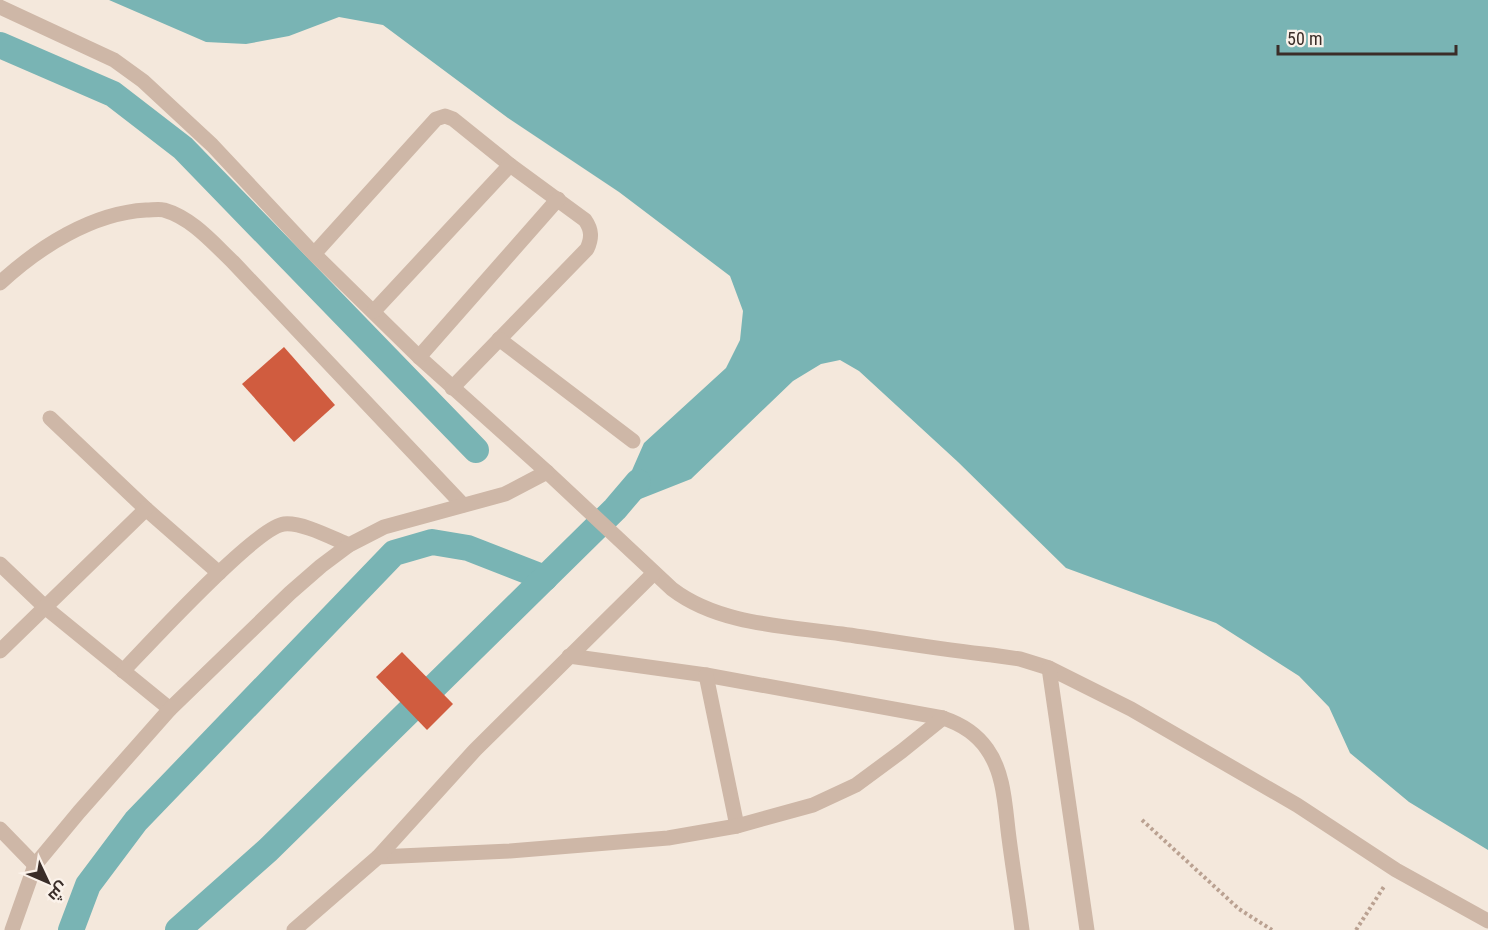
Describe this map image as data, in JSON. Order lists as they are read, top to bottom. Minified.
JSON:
{"scale_bar":"50 m","north":"bottom right"}
